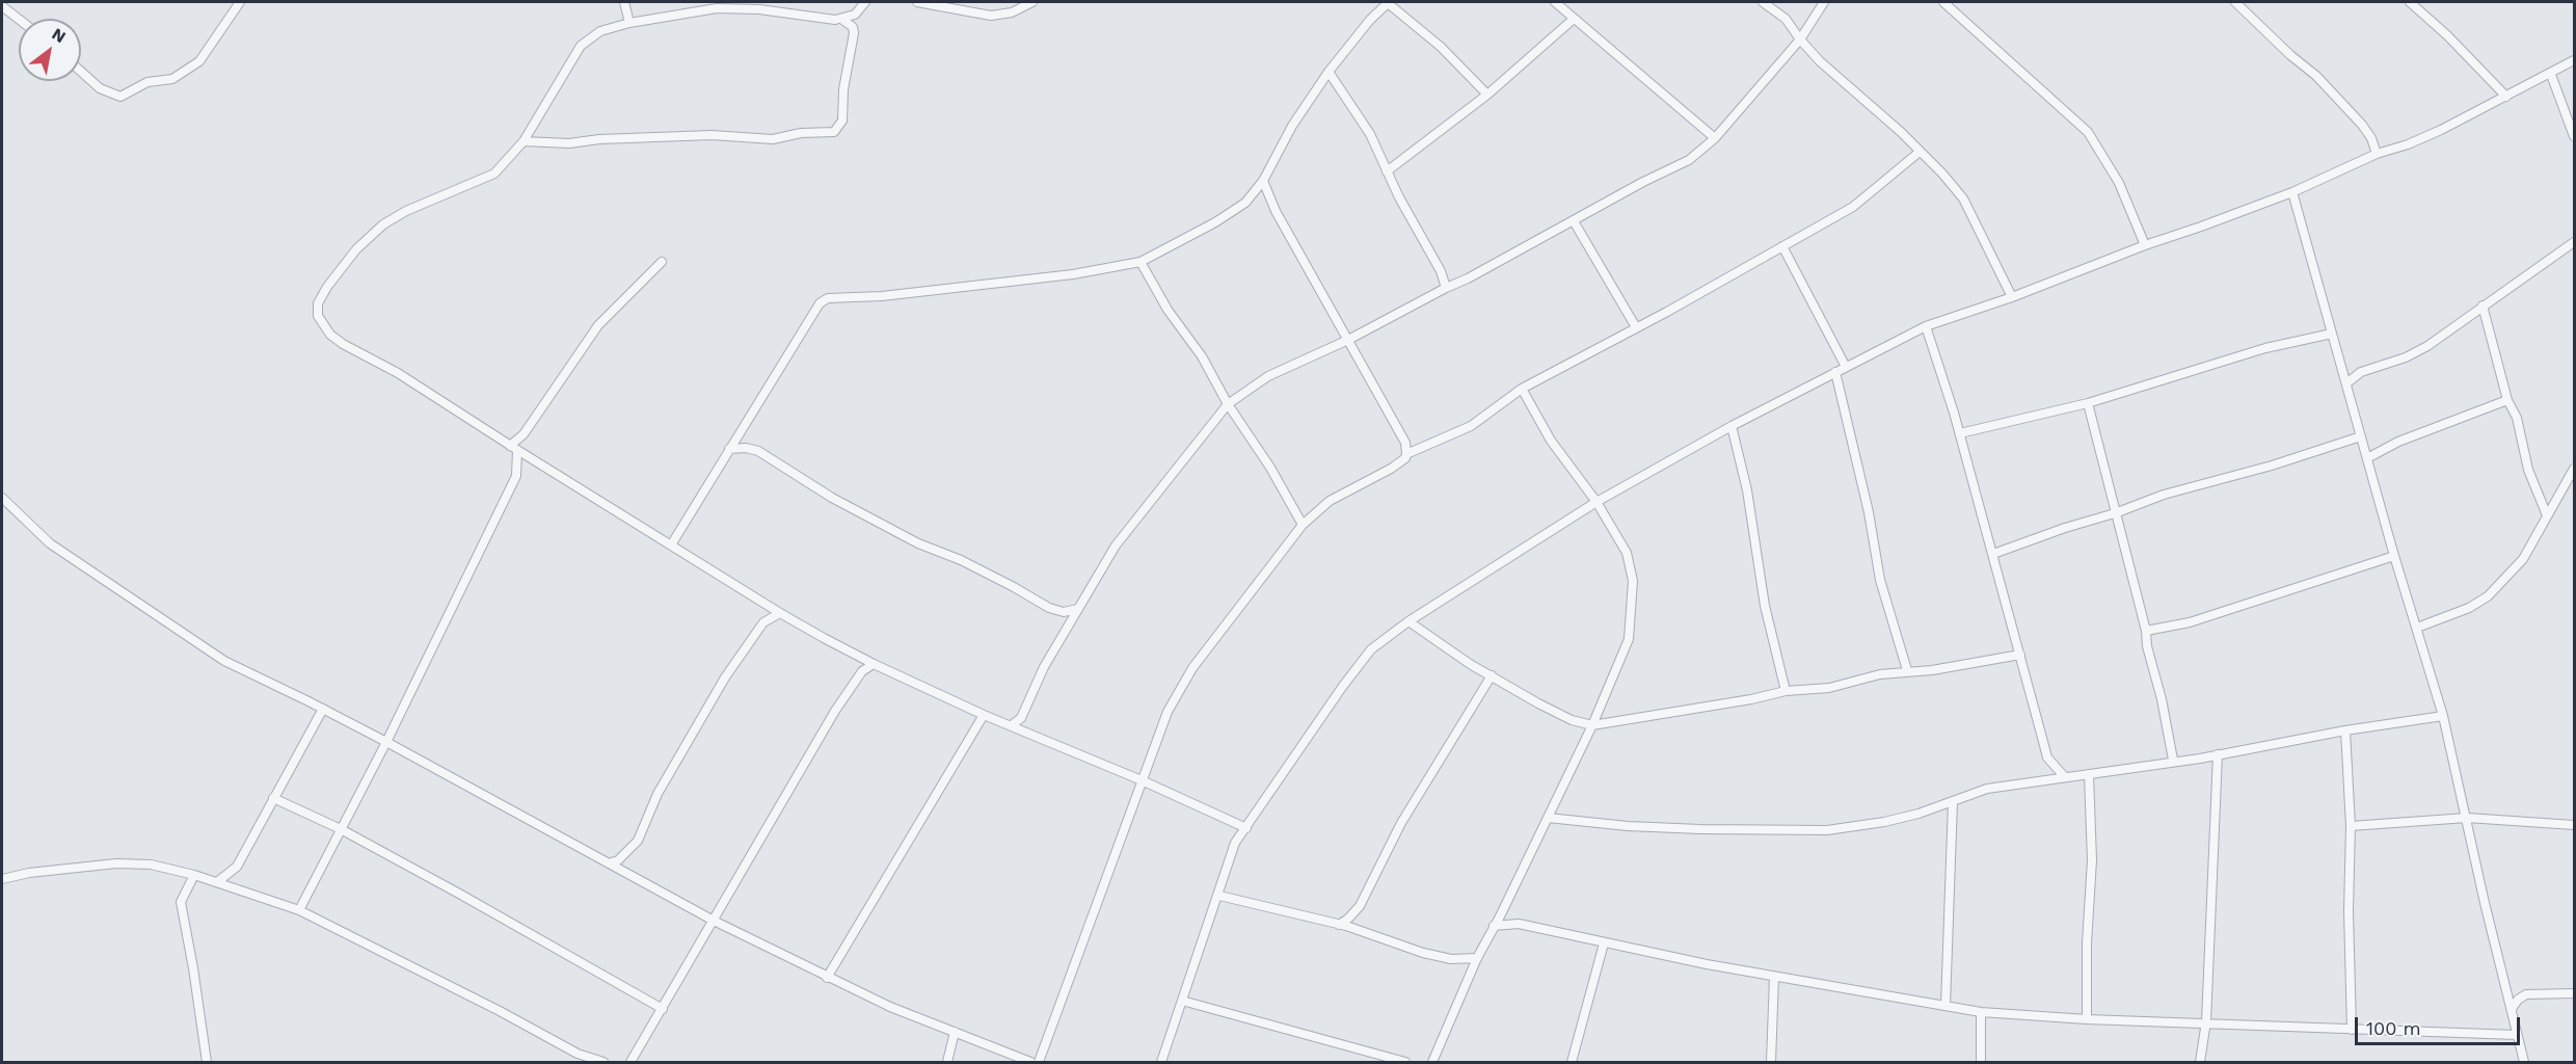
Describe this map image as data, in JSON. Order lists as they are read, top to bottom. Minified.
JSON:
{"scale_bar":"100 m","north":"top right"}
